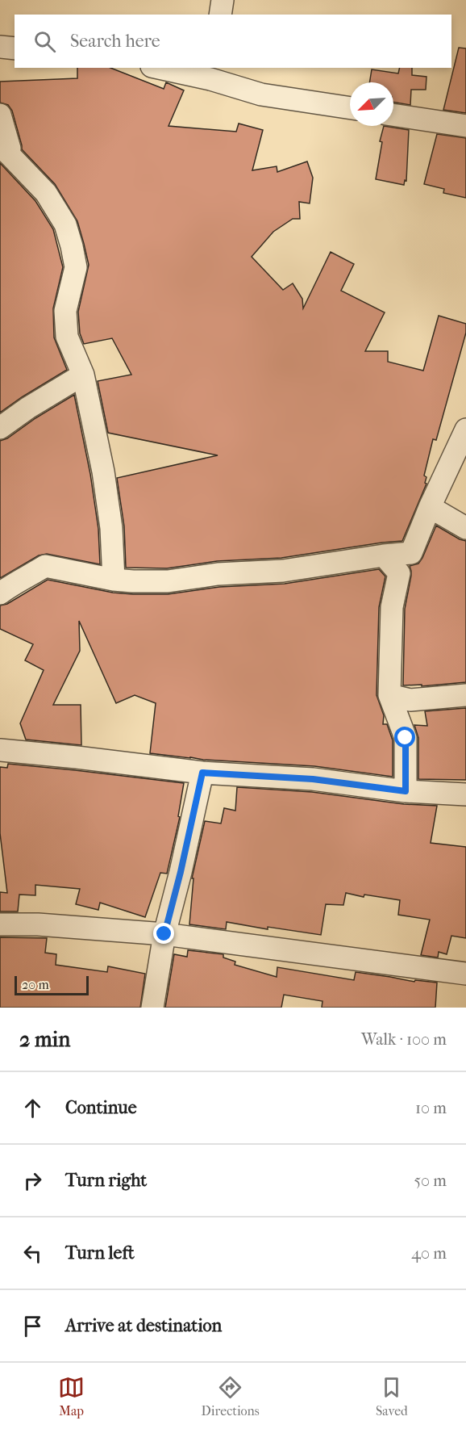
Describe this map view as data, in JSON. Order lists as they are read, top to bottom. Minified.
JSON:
{"scale_bar":"20 m","north":"bottom left","page":{"search":"Search here","scale":"20 m","heading":["2 min","Walk · 100 m"],"list":[["Continue","10 m"],["Turn right","50 m"],["Turn left","40 m"],"Arrive at destination"],"nav":["Map","Directions","Saved"]}}
